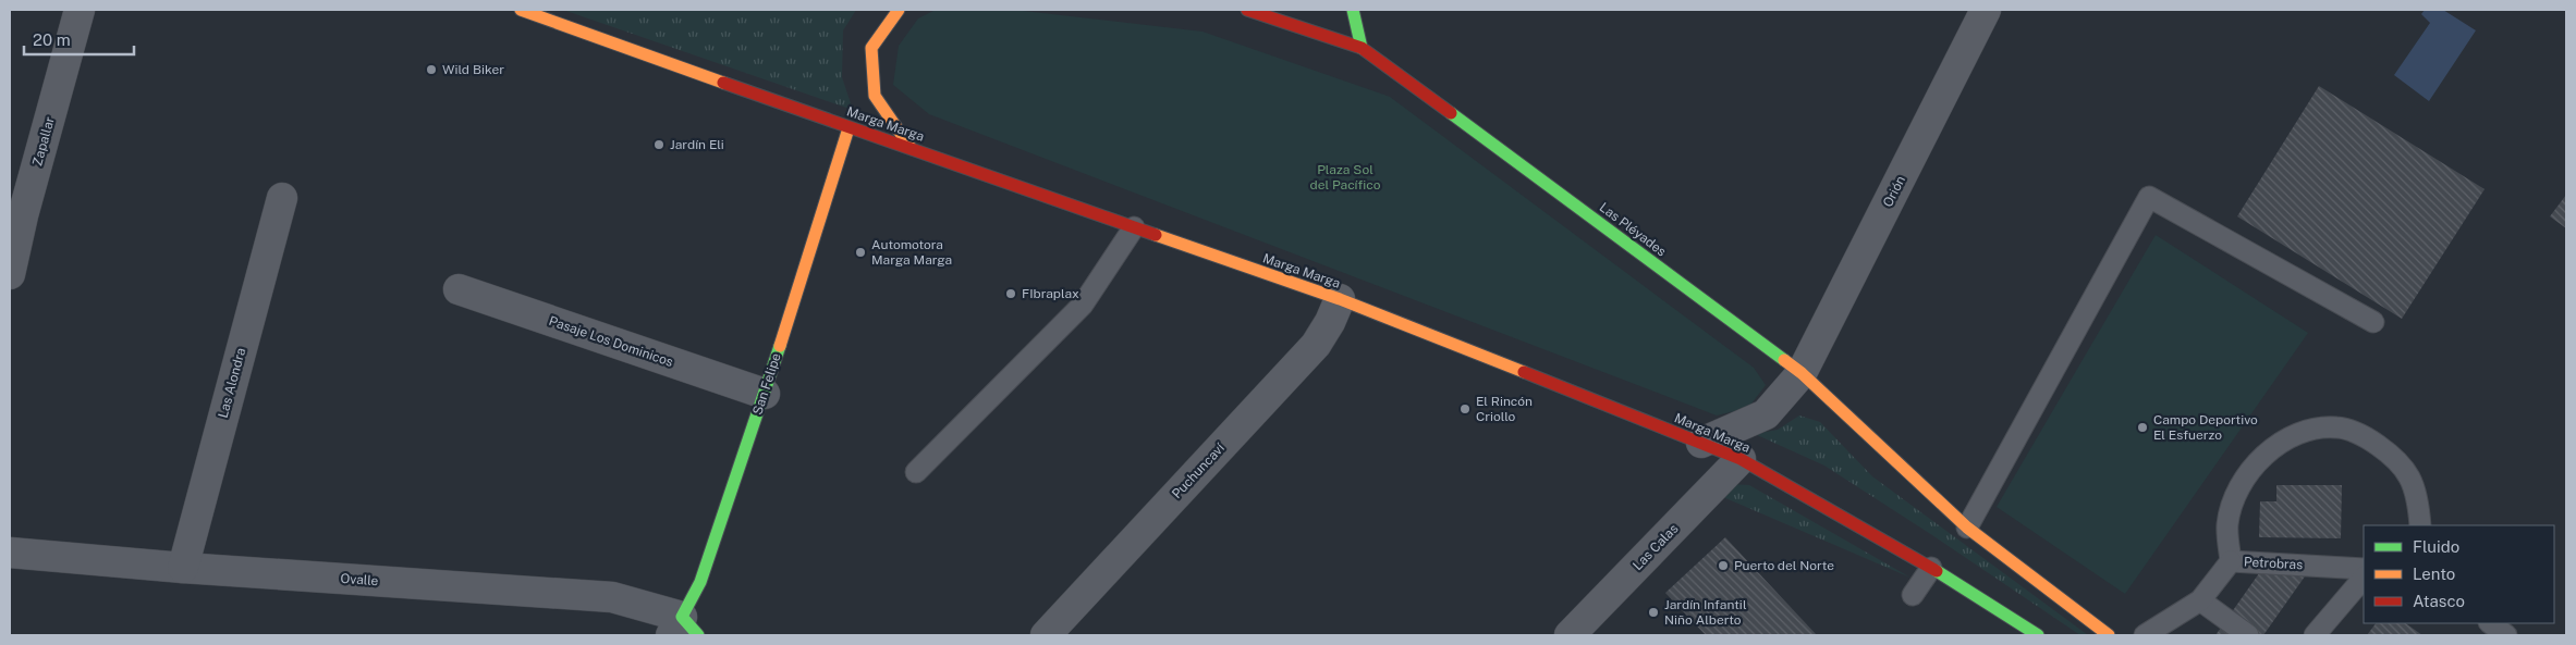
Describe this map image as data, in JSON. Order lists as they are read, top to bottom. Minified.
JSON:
{"streets":{"main road":["Marga Marga","Las Pléyades","San Felipe"],"street":["Zapallar","Orión","Pasaje Los Dominicos","Las Alondra","Puchuncaví","Las Calas","Ovalle"],"lane":["Petrobras"]},"crossings":[["Marga Marga","Orión"],["Marga Marga","San Felipe"],["Marga Marga","Puchuncaví"],["Marga Marga","Las Calas"],["Orión","Las Pléyades"],["Pasaje Los Dominicos","San Felipe"],["Las Alondra","Ovalle"],["San Felipe","Ovalle"]],"parks":["Plaza Sol del Pacífico"],"places":["Wild Biker","Jardín Eli","Automotora Marga Marga","FIbraplax","El Rincón Criollo","Campo Deportivo El Esfuerzo","Puerto del Norte","Jardín Infantil Niño Alberto"],"legend":["Fluido","Lento","Atasco"],"scale_bar":"20 m"}
